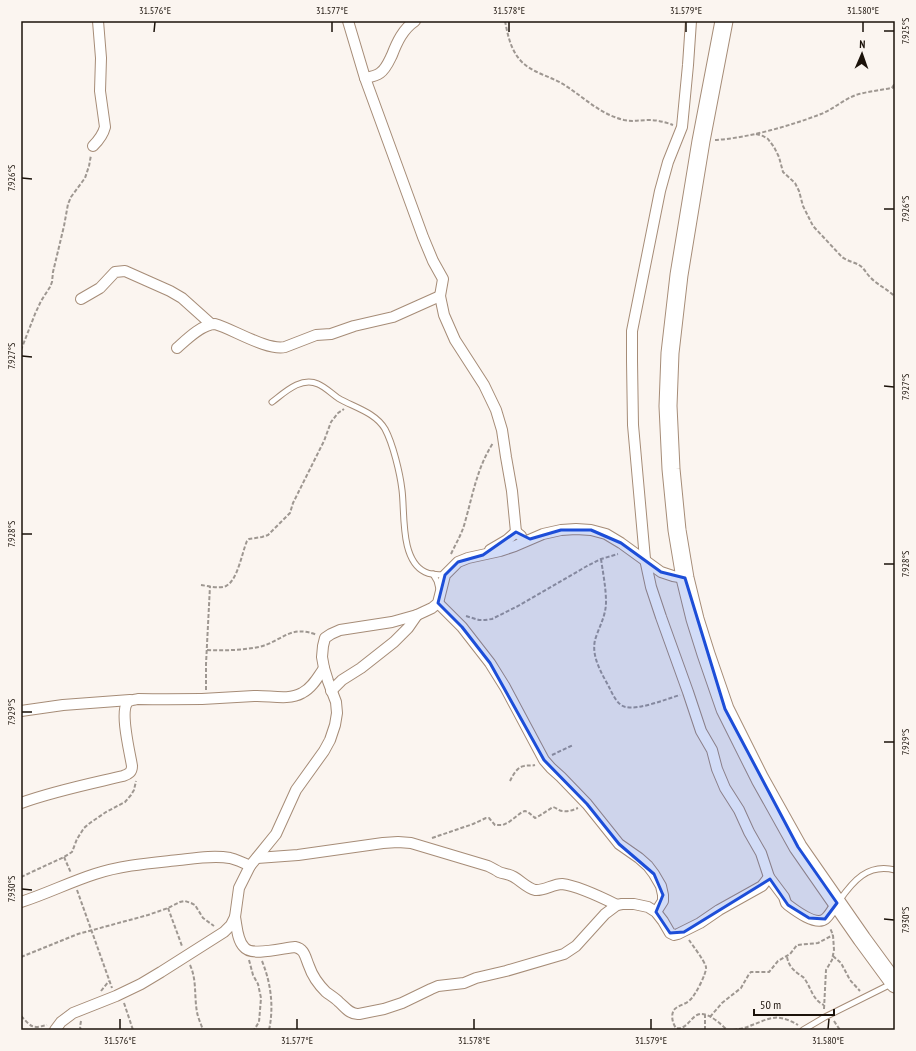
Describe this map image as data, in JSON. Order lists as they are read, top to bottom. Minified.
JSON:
{"scale_bar":"50 m","north":"top","coordinates":["31.576°E","31.577°E","31.578°E","31.579°E","31.580°E","7.925°S","7.926°S","7.927°S","7.928°S","7.929°S","7.930°S"]}
